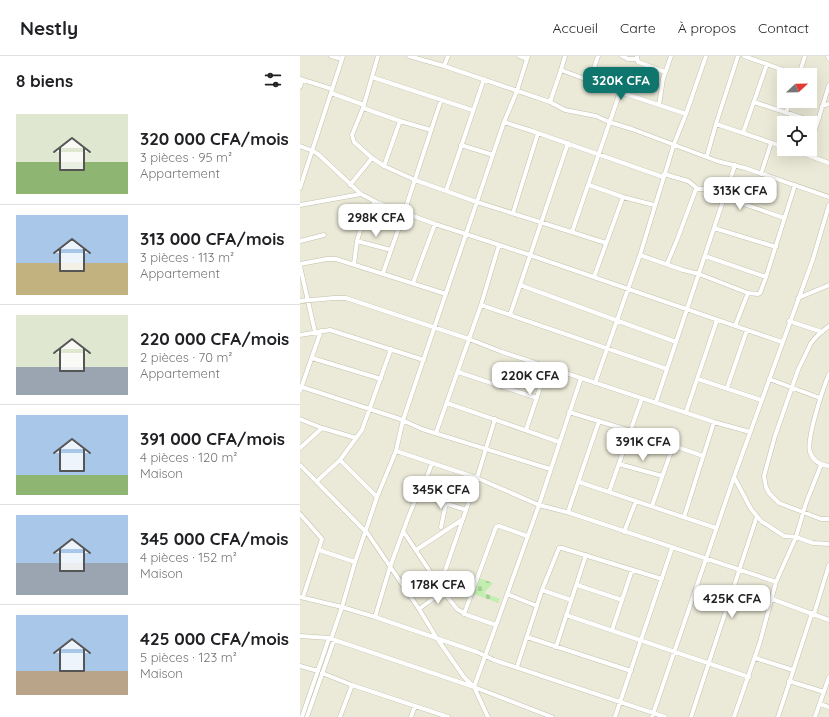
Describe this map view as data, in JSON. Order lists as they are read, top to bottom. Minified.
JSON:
{"north":"right","page":{"header":"Nestly","nav":["Accueil","Carte","À propos","Contact"],"heading":"8 biens","price":["320K CFA","313K CFA","298K CFA","220K CFA","391K CFA","345K CFA","178K CFA","425K CFA"],"list":[{"name":"320 000 CFA/mois","note":"3 pièces · 95 m² · Appartement"},{"name":"313 000 CFA/mois","note":"3 pièces · 113 m² · Appartement"},{"name":"220 000 CFA/mois","note":"2 pièces · 70 m² · Appartement"},{"name":"391 000 CFA/mois","note":"4 pièces · 120 m² · Maison"},{"name":"345 000 CFA/mois","note":"4 pièces · 152 m² · Maison"},{"name":"425 000 CFA/mois","note":"5 pièces · 123 m² · Maison"}]}}
